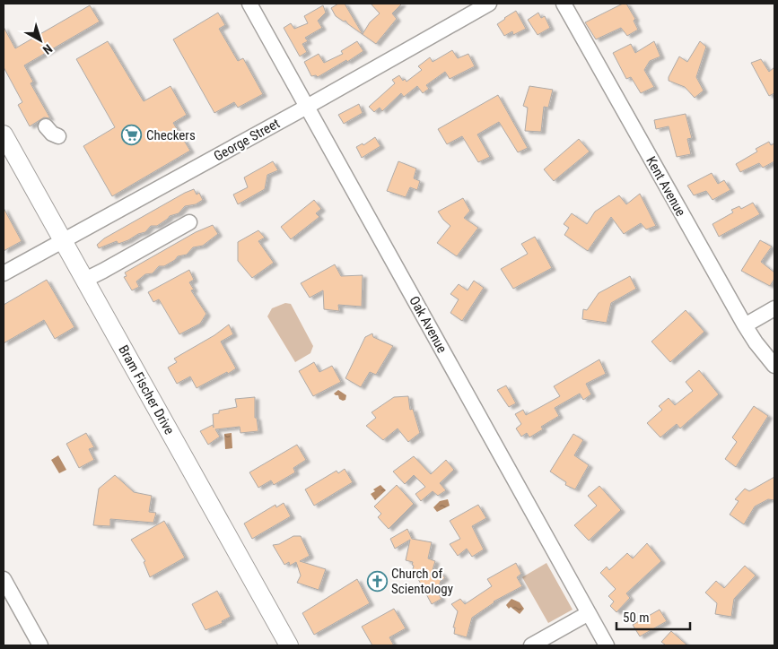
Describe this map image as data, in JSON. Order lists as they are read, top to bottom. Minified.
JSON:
{"streets":{"main road":["Bram Fischer Drive"],"street":["George Street","Kent Avenue","Oak Avenue"]},"crossings":[["George Street","Oak Avenue"],["George Street","Bram Fischer Drive"]],"places":{"supermarket":["Checkers"],"church":["Church of Scientology"]},"scale_bar":"50 m","north":"bottom right"}
